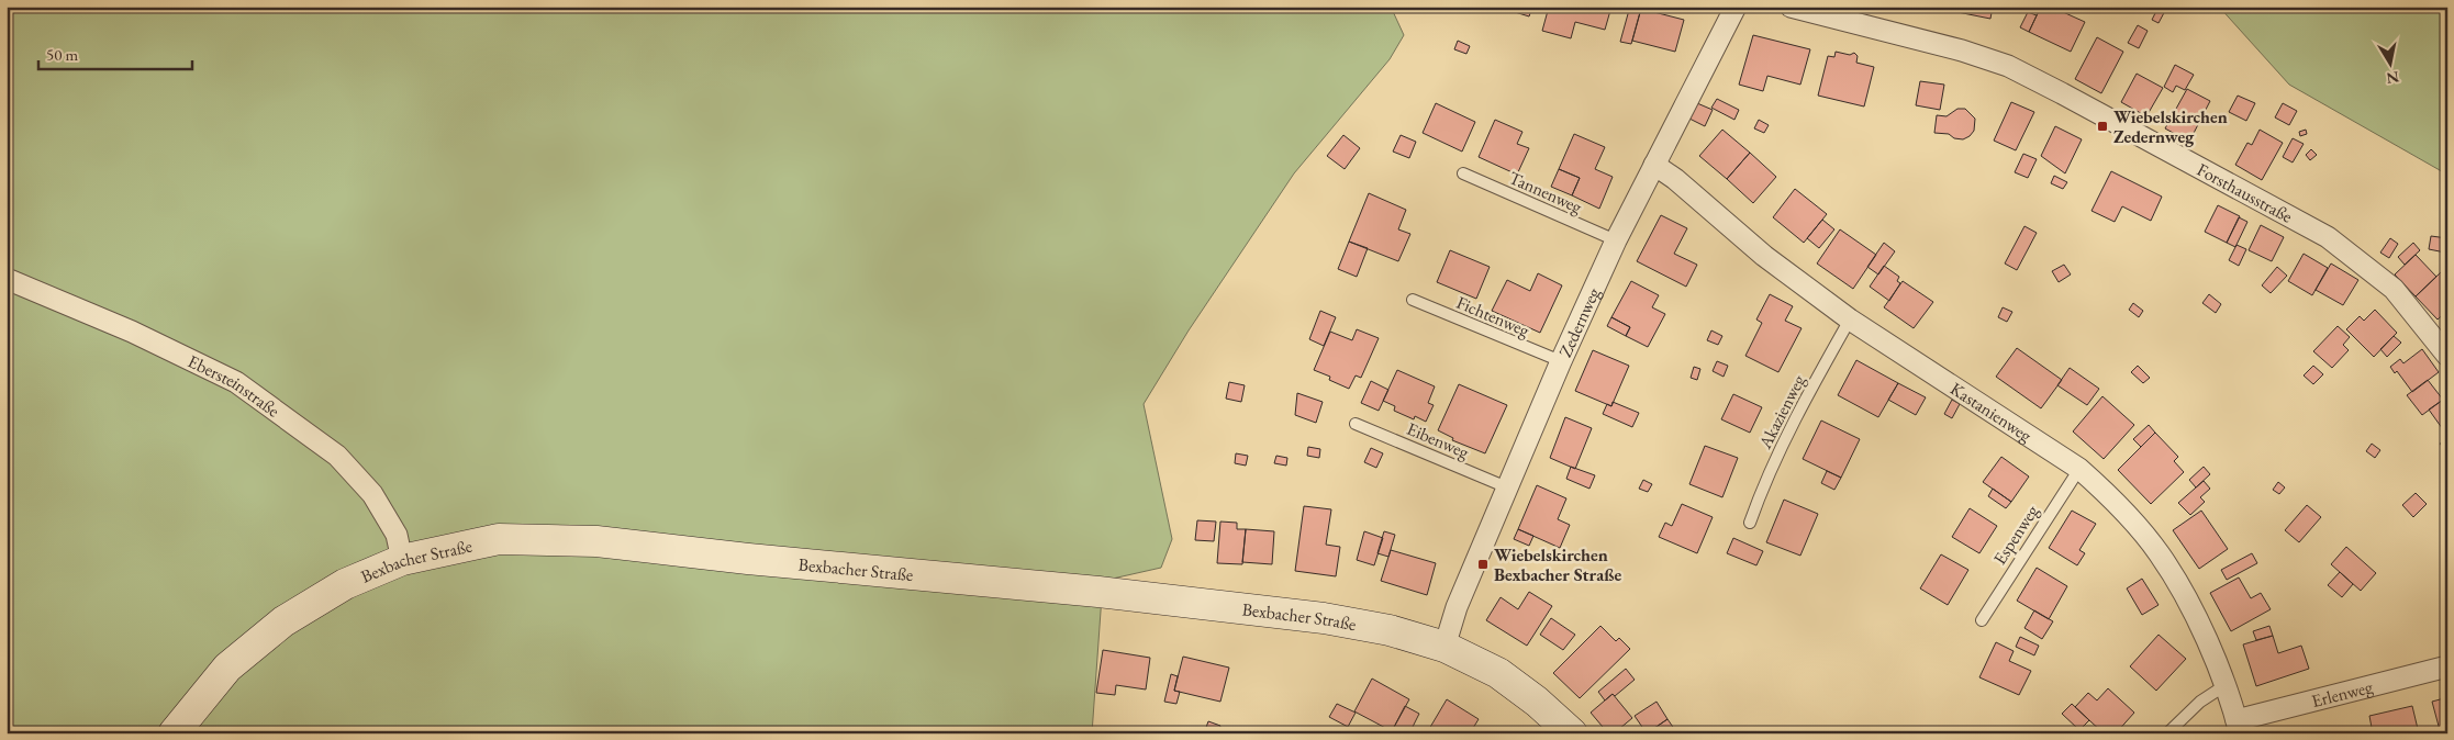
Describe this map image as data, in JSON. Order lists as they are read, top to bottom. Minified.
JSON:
{"streets":{"street":["Forsthausstraße","Zedernweg","Ebersteinstraße","Kastanienweg","Bexbacher Straße","Erlenweg"],"lane":["Tannenweg","Fichtenweg","Akazienweg","Eibenweg","Espenweg"]},"crossings":[["Tannenweg","Zedernweg"],["Fichtenweg","Zedernweg"],["Zedernweg","Kastanienweg"],["Zedernweg","Eibenweg"],["Zedernweg","Bexbacher Straße"],["Ebersteinstraße","Bexbacher Straße"],["Akazienweg","Kastanienweg"],["Kastanienweg","Espenweg"],["Kastanienweg","Erlenweg"]],"places":{"transit":["Wiebelskirchen Zedernweg","Wiebelskirchen Bexbacher Straße"]},"scale_bar":"50 m","north":"bottom"}
